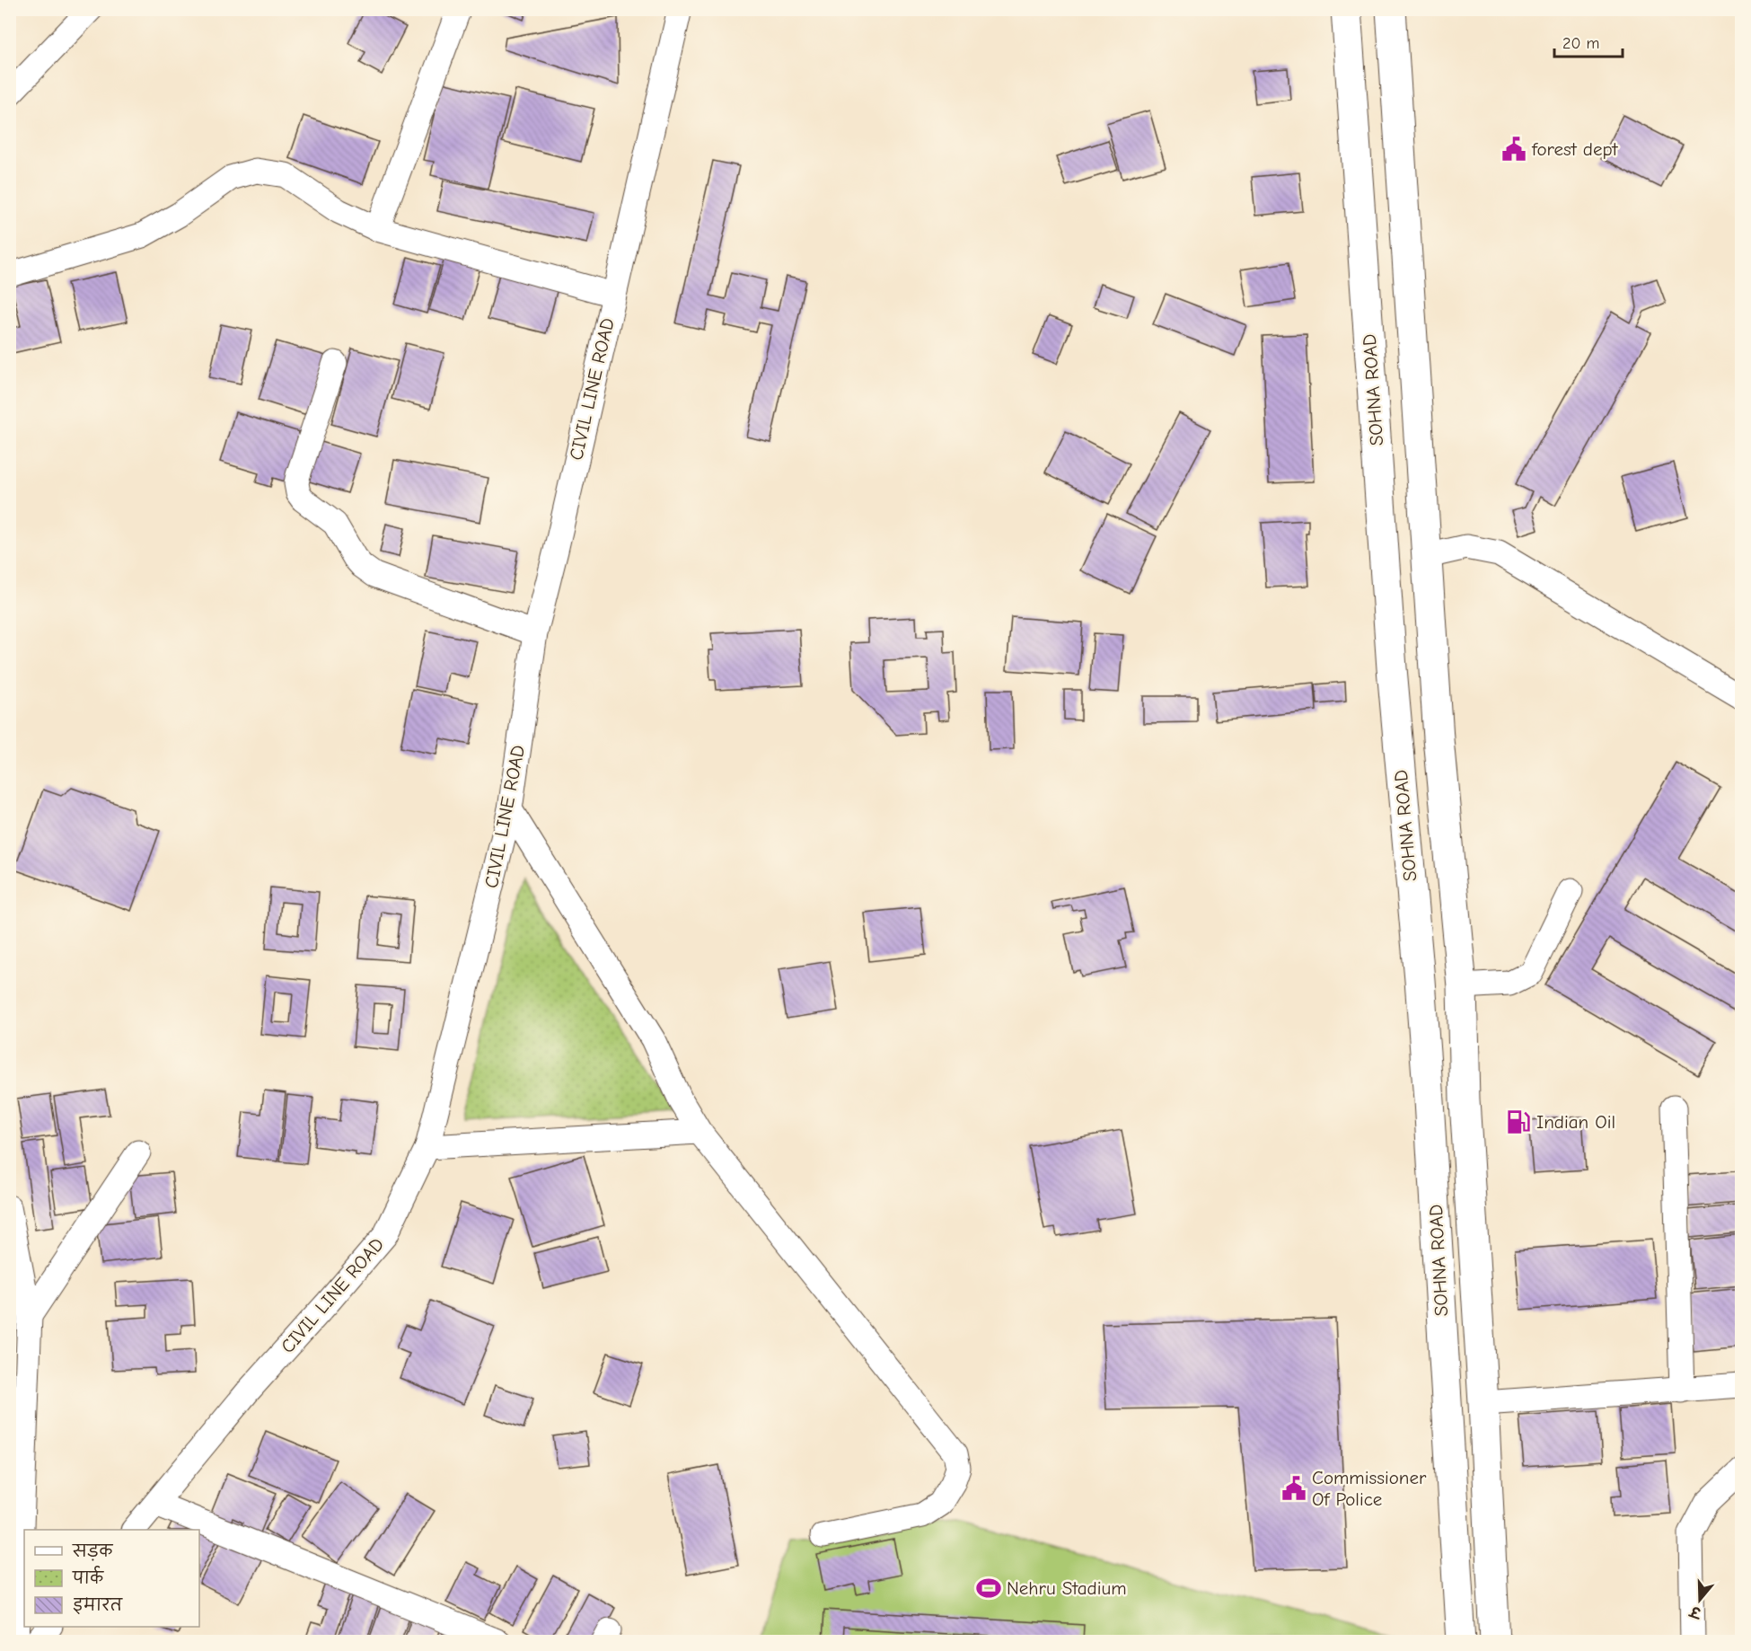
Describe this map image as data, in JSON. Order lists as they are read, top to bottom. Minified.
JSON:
{"streets":{"main road":["SOHNA ROAD"],"street":["CIVIL LINE ROAD"]},"places":{"public building":["forest dept","Commissioner Of Police"],"fuel station":["Indian Oil"],"sports":["Nehru Stadium"]},"legend":["सड़क","पार्क","इमारत"],"scale_bar":"20 m","north":"bottom"}
